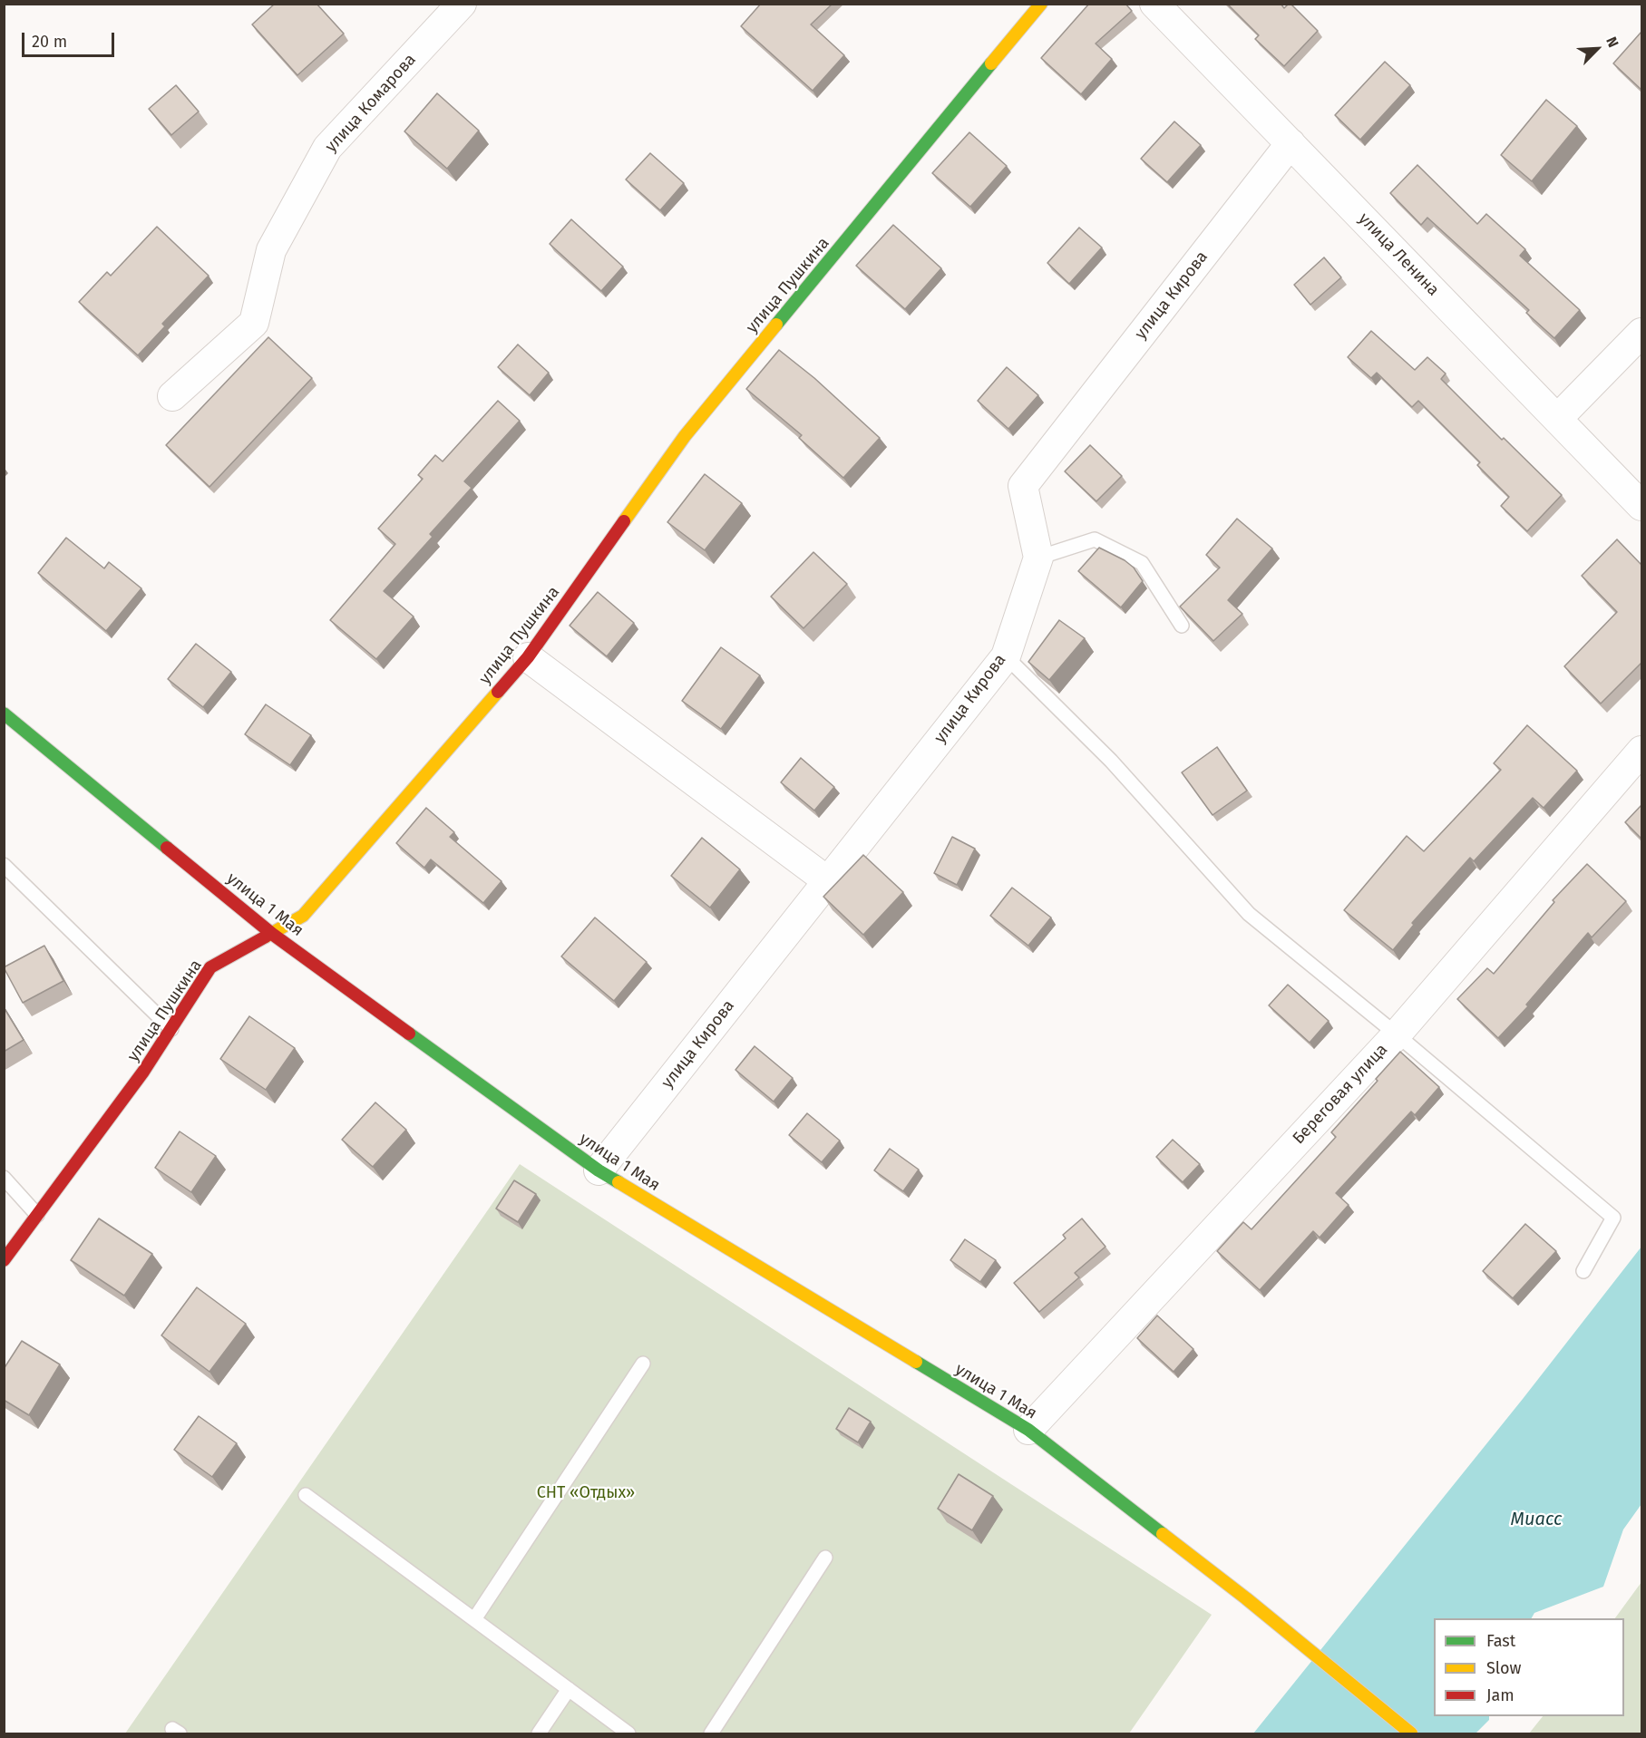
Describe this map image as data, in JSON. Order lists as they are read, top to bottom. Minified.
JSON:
{"streets":{"main road":["улица Пушкина","улица 1 Мая"],"street":["улица Комарова","улица Ленина","улица Кирова","Береговая улица"]},"crossings":[["улица Ленина","улица Кирова"],["улица Пушкина","улица 1 Мая"],["улица Кирова","улица 1 Мая"],["улица 1 Мая","Береговая улица"]],"water":["Миасс"],"parks":["СНТ «Отдых»"],"legend":["Fast","Slow","Jam"],"scale_bar":"20 m","north":"top right"}
